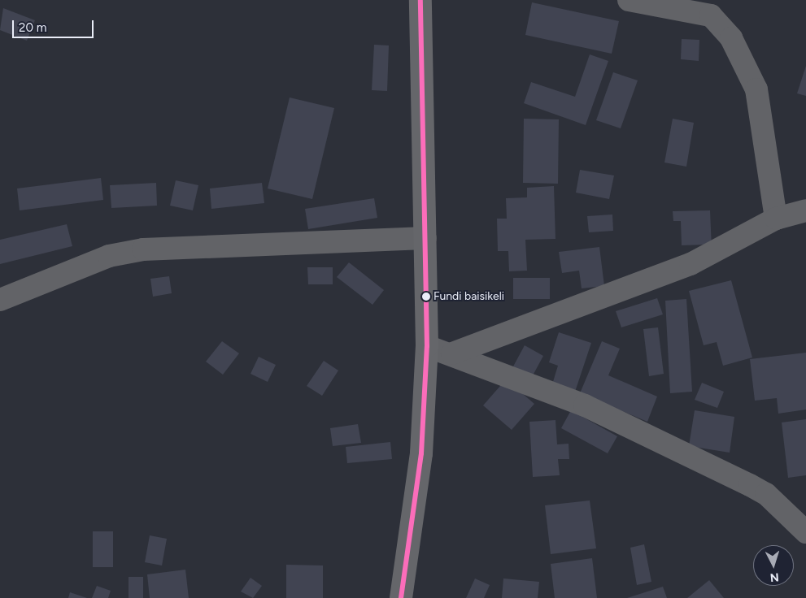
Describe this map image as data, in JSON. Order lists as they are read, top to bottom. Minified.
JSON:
{"places":["Fundi baisikeli"],"scale_bar":"20 m","north":"bottom"}
